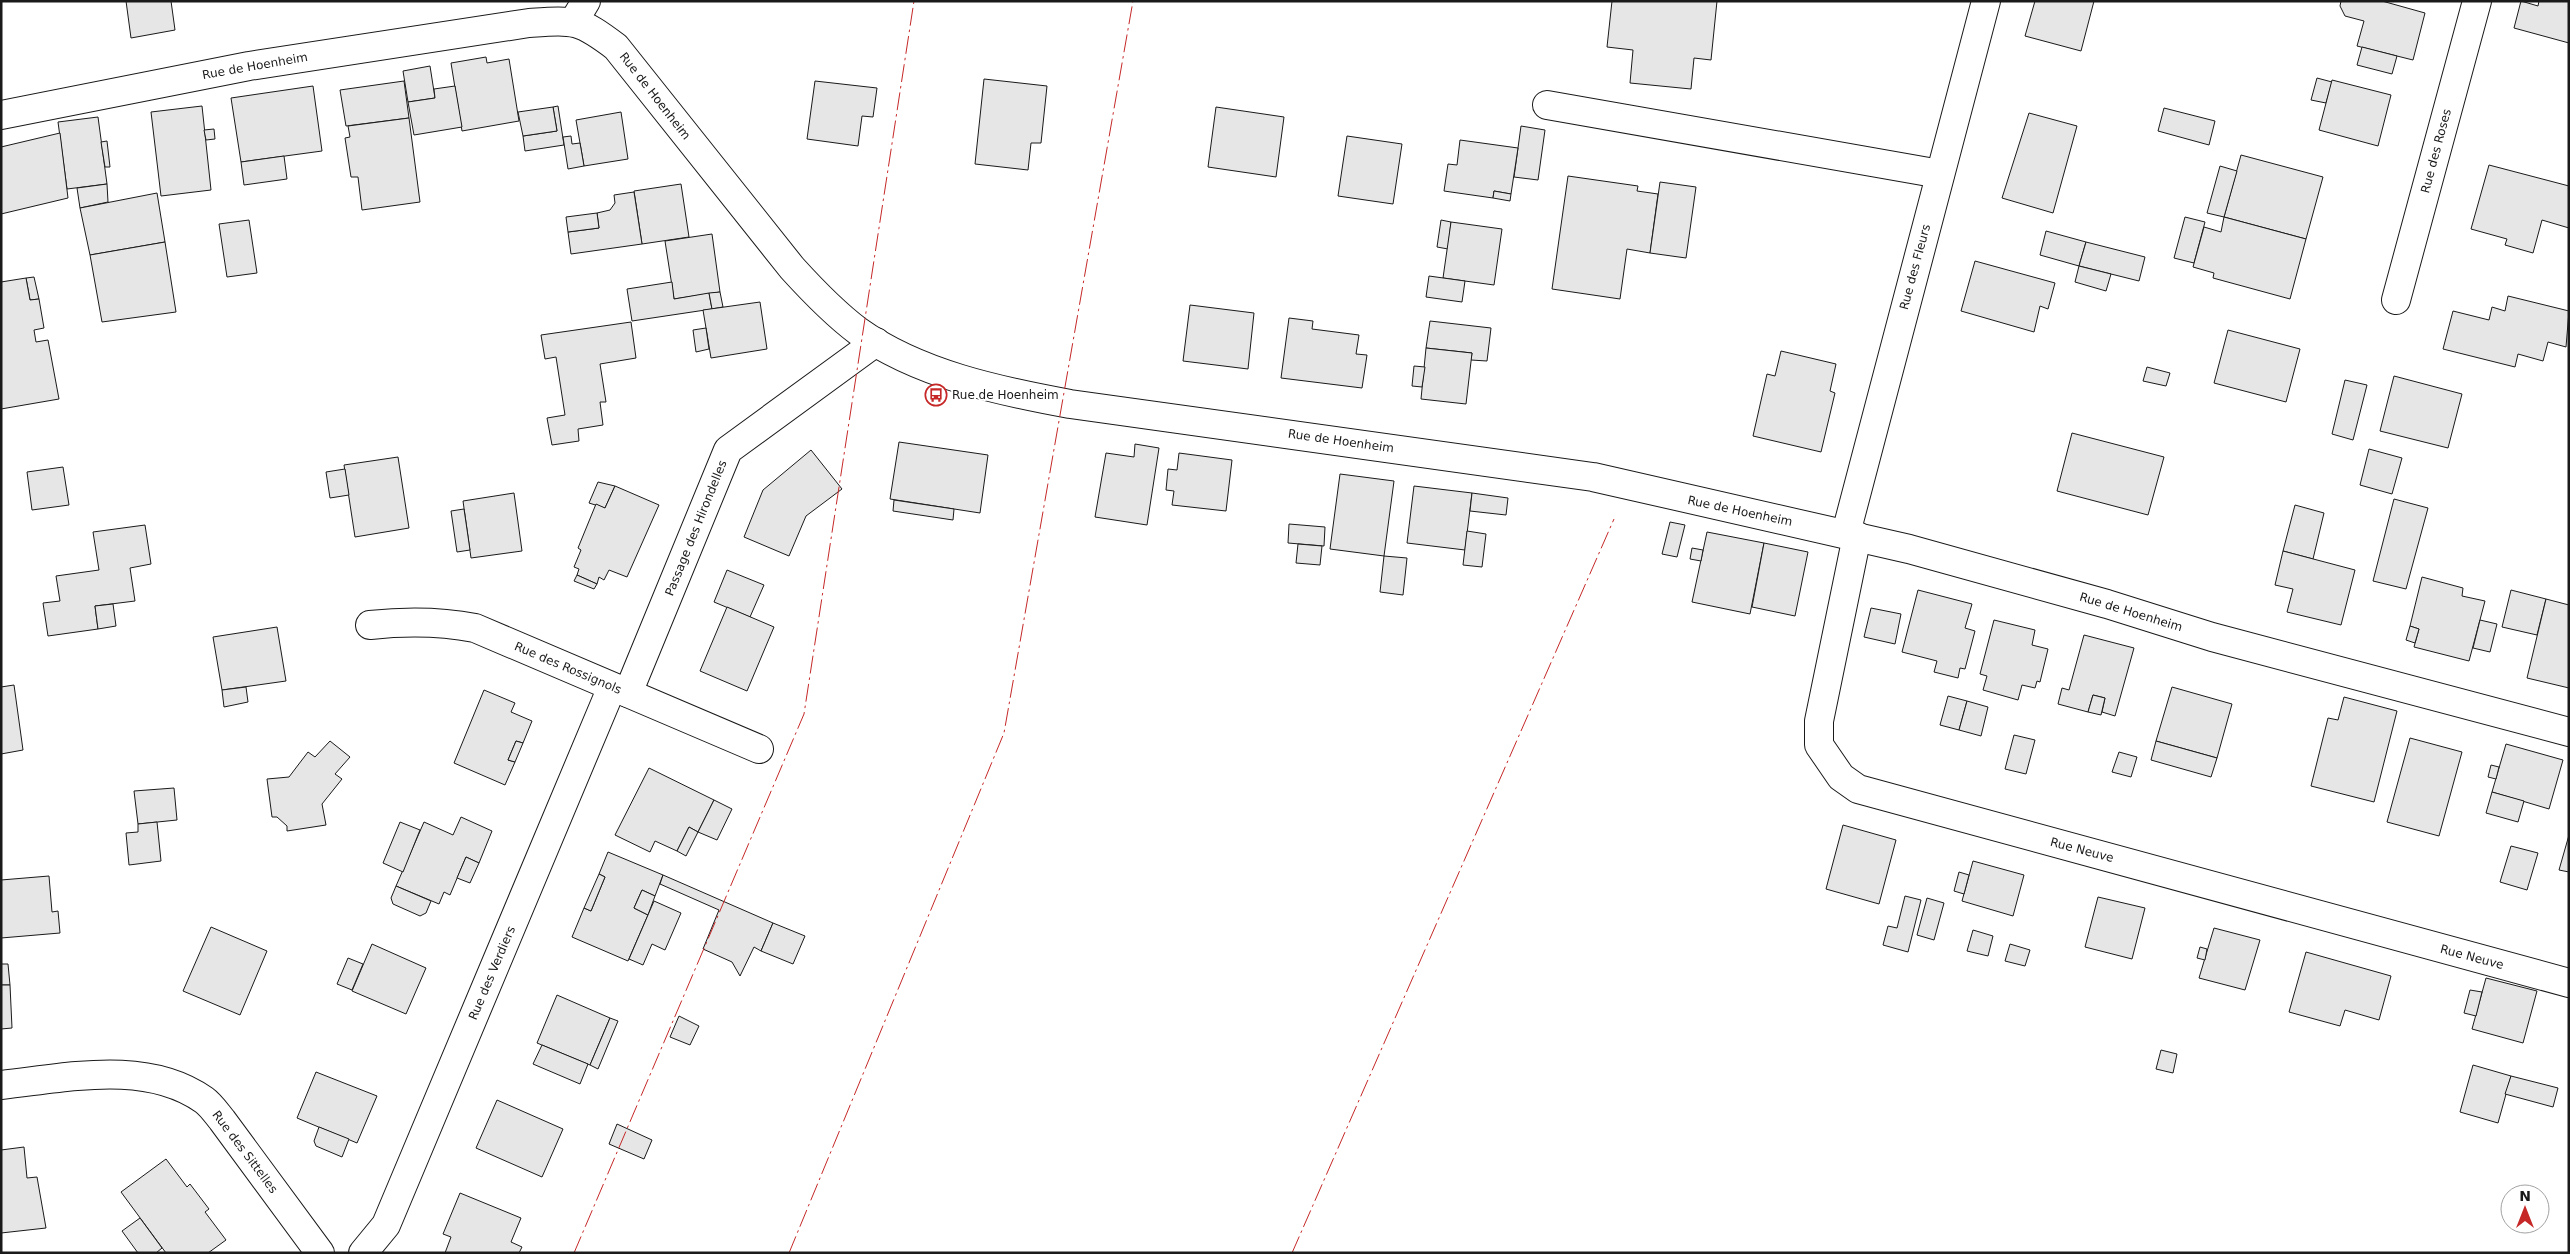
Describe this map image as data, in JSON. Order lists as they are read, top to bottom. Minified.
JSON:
{"streets":{"street":["Rue de Hoenheim","Rue des Roses","Rue des Fleurs","Passage des Hirondelles","Rue des Rossignols","Rue Neuve","Rue des Verdiers","Rue des Sittelles"]},"crossings":[["Rue de Hoenheim","Rue des Fleurs"],["Rue de Hoenheim","Passage des Hirondelles"],["Rue de Hoenheim","Rue Neuve"],["Rue des Fleurs","Rue Neuve"],["Passage des Hirondelles","Rue des Rossignols"],["Passage des Hirondelles","Rue des Verdiers"],["Rue des Rossignols","Rue des Verdiers"]],"places":{"bus stop":["Rue de Hoenheim"]},"north":"top"}
